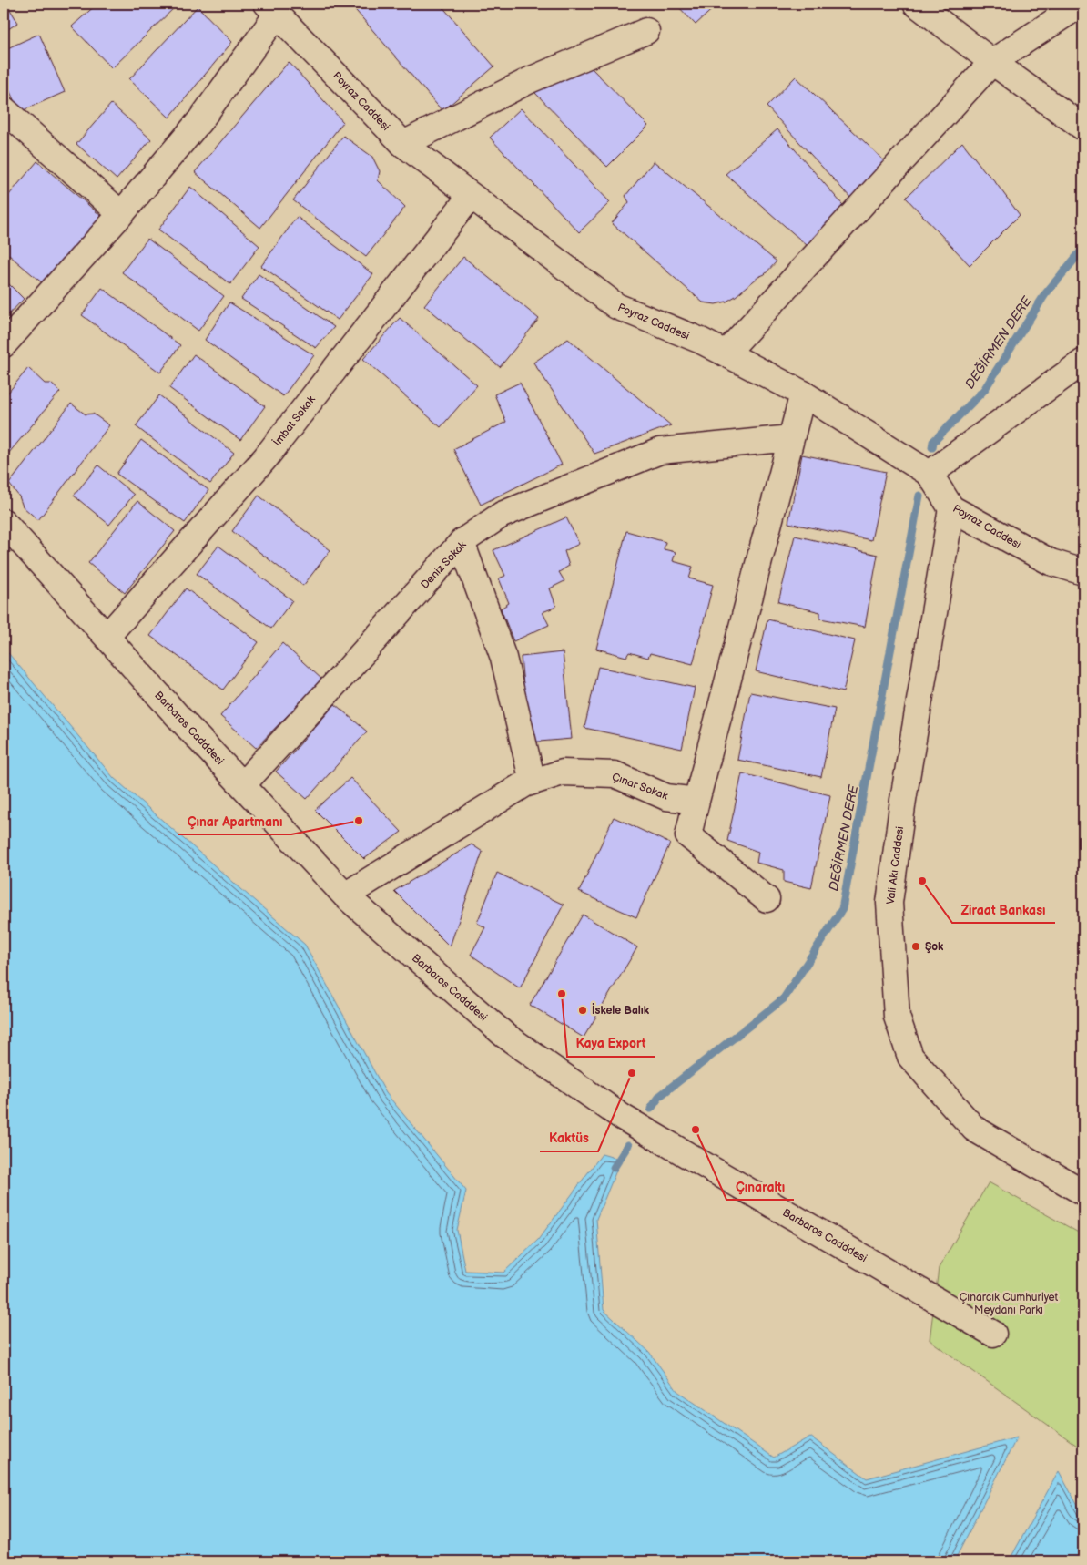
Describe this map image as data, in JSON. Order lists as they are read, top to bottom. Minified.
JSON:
{"streets":{"street":["Poyraz Caddesi","İmbat Sokak","Deniz Sokak","Barbaros Cadddesi","Çınar Sokak","Vali Akı Caddesi"]},"crossings":[["Poyraz Caddesi","İmbat Sokak"],["Poyraz Caddesi","Vali Akı Caddesi"],["İmbat Sokak","Barbaros Cadddesi"],["Deniz Sokak","Barbaros Cadddesi"],["Barbaros Cadddesi","Çınar Sokak"]],"water":["DEĞİRMEN DERE"],"parks":["Çınarcık Cumhuriyet Meydanı Parkı"],"places":["Çınar Apartmanı","Ziraat Bankası","Şok","Kaya Export","İskele Balık","Kaktüs","Çınaraltı"]}
